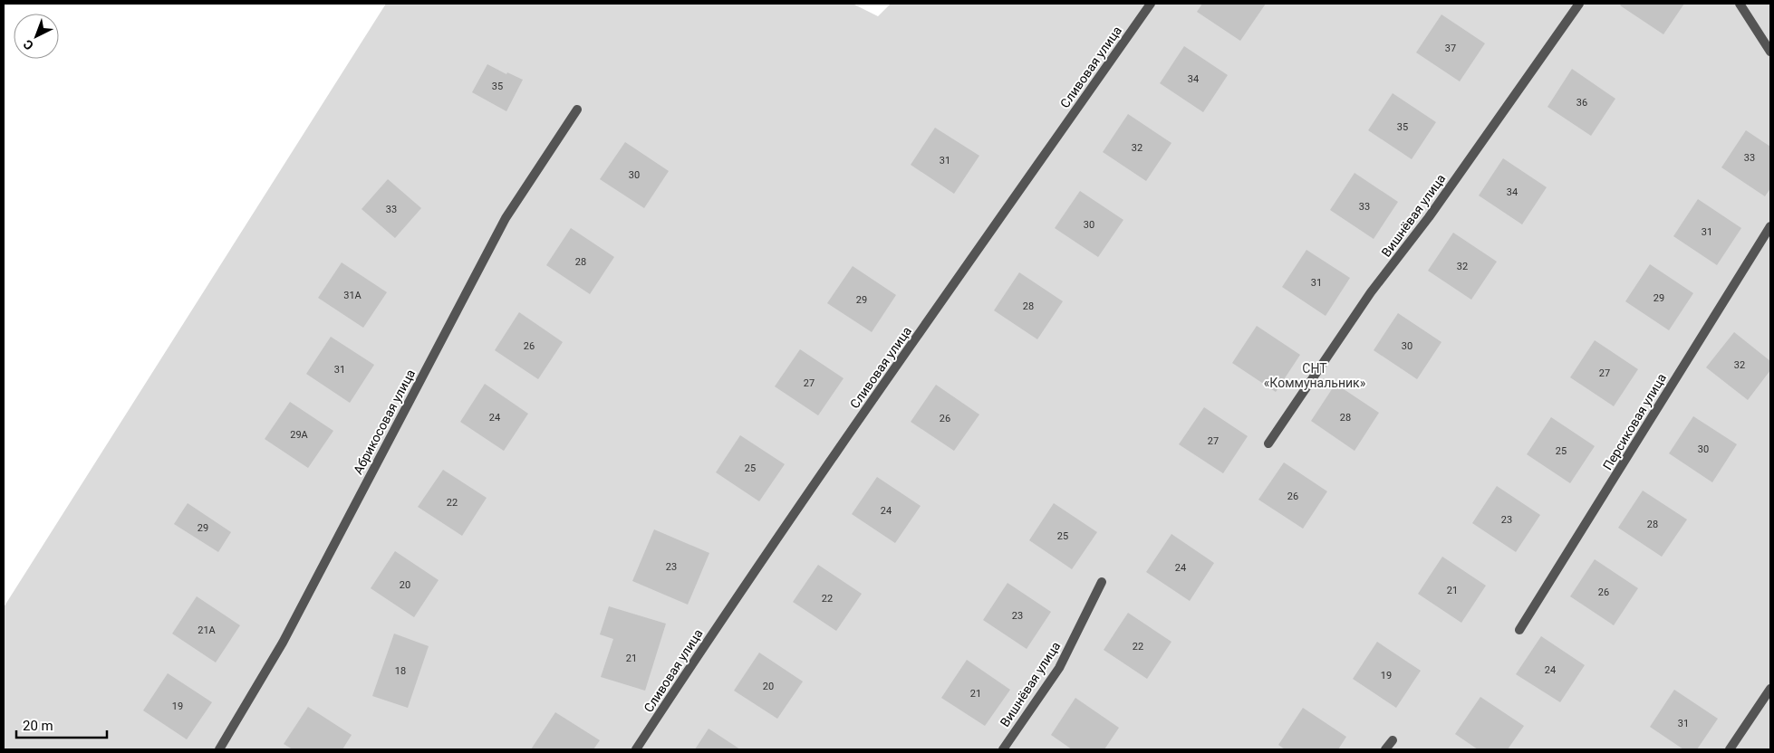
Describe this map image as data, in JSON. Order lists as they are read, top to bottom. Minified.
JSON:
{"streets":{"street":["Сливовая улица","Вишнёвая улица","Абрикосовая улица","Персиковая улица"]},"parks":["СНТ «Коммунальник»"],"house_numbers":["37","34","35","36","35","32","33","31","30","34","33","33","30","31","28","32","31","31А","29","29","28","26","30","32","31","27","27","24","28","26","29А","27","30","25","25","26","22","24","23","28","29","25","23","24","20","21","26","22","23","21А","22","21","24","18","19","20","21","19","31"],"scale_bar":"20 m","north":"bottom left"}
